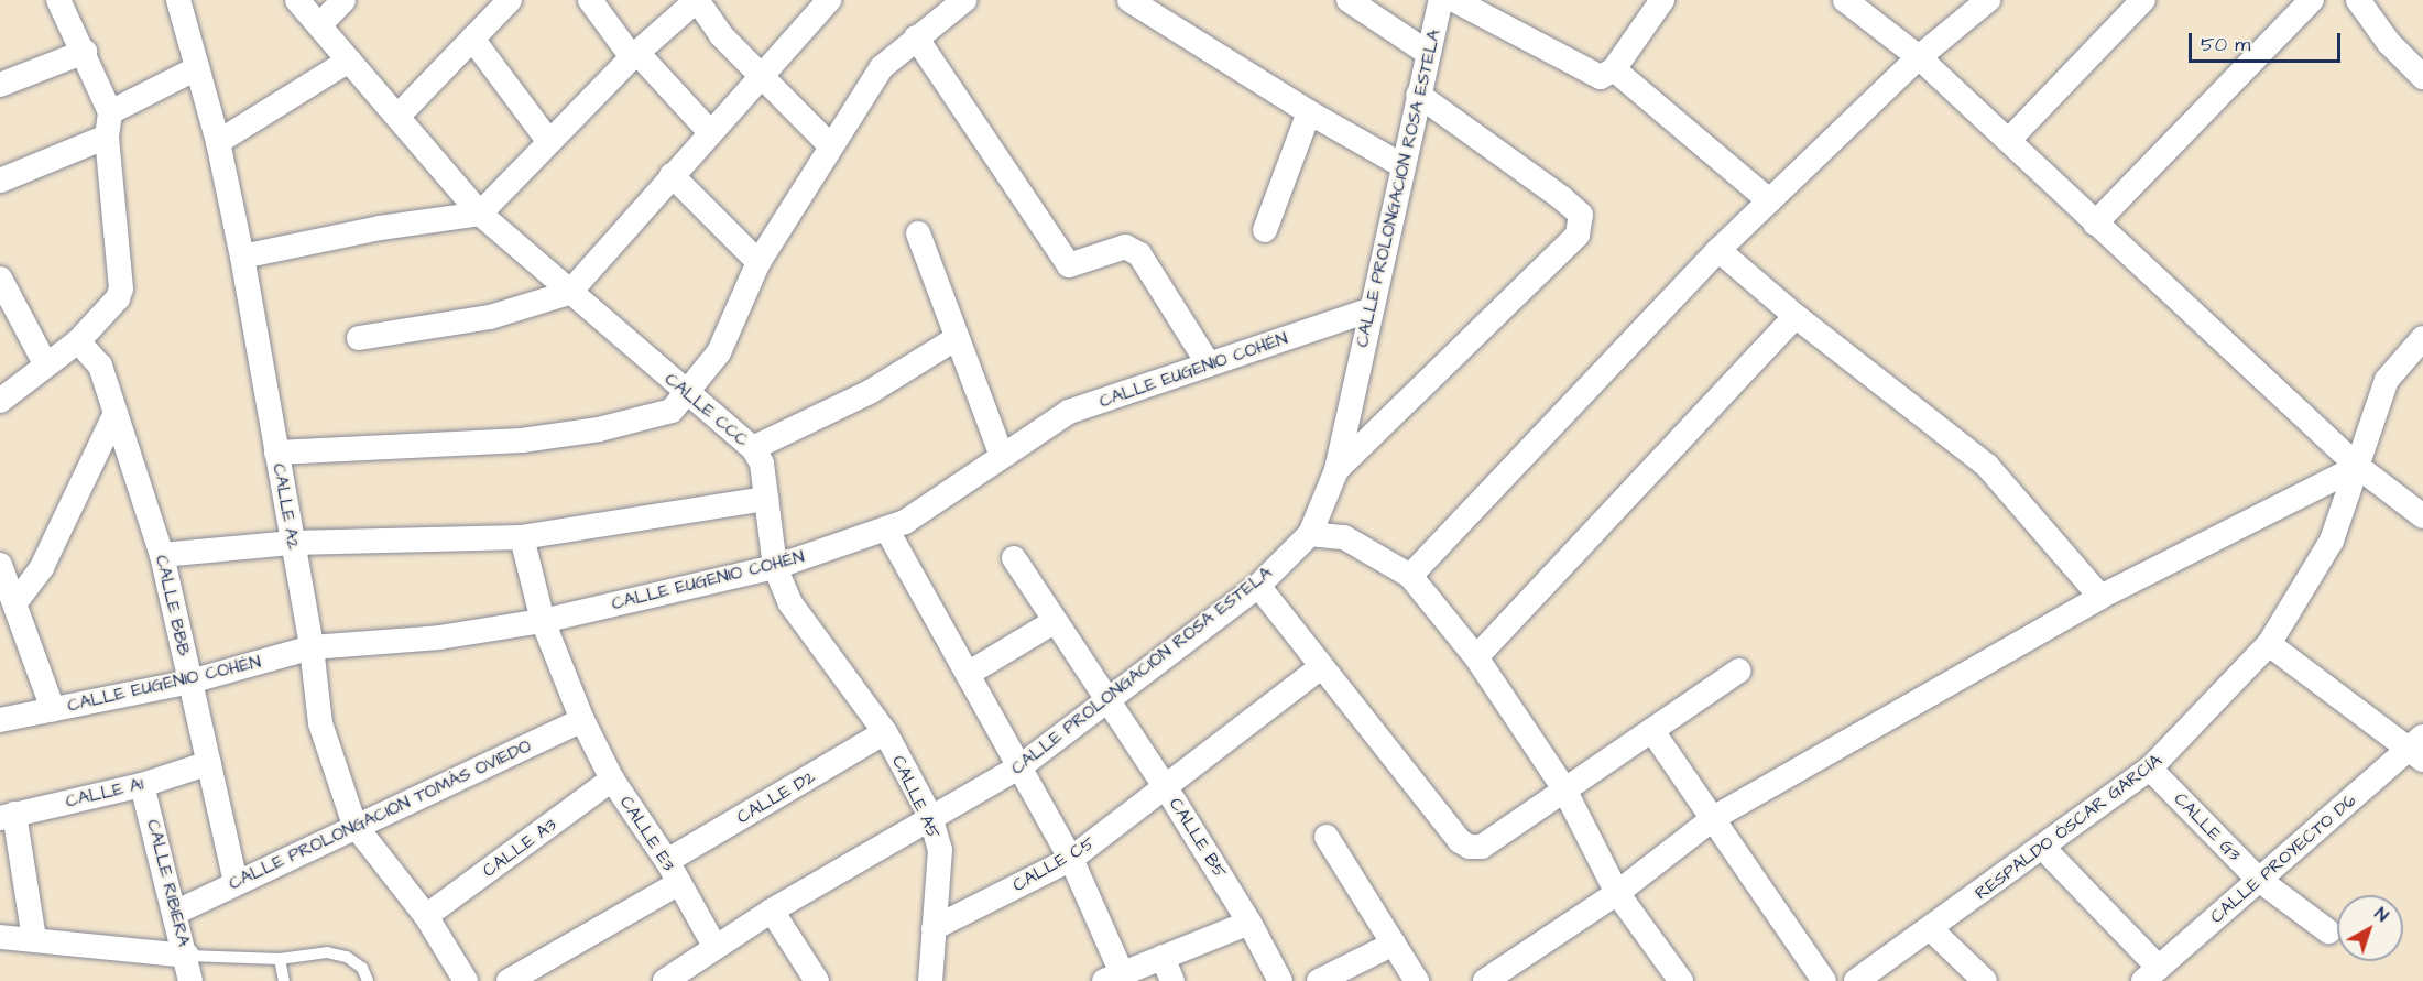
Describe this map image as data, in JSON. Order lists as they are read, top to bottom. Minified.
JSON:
{"streets":{"street":["CALLE PROLONGACIÓN ROSA ESTELA","CALLE EUGENIO COHÉN","CALLE CCC","CALLE A2","CALLE BBB","CALLE A1","CALLE D2","CALLE A5","CALLE PROLONGACIÓN TOMÁS OVIEDO","RESPALDO ÓSCAR GARCÍA","CALLE G3","CALLE E3","CALLE B5","CALLE A3","CALLE PROYECTO D6","CALLE C5","CALLE RIBIERA"]},"crossings":[["CALLE PROLONGACIÓN ROSA ESTELA","CALLE EUGENIO COHÉN"],["CALLE PROLONGACIÓN ROSA ESTELA","CALLE A5"],["CALLE PROLONGACIÓN ROSA ESTELA","CALLE E3"],["CALLE PROLONGACIÓN ROSA ESTELA","CALLE B5"],["CALLE EUGENIO COHÉN","CALLE CCC"],["CALLE EUGENIO COHÉN","CALLE A2"],["CALLE EUGENIO COHÉN","CALLE BBB"],["CALLE EUGENIO COHÉN","CALLE E3"],["CALLE CCC","CALLE D2"],["CALLE CCC","CALLE A5"],["CALLE A2","CALLE PROLONGACIÓN TOMÁS OVIEDO"],["CALLE A2","CALLE A3"],["CALLE BBB","CALLE A1"],["CALLE BBB","CALLE PROLONGACIÓN TOMÁS OVIEDO"],["CALLE A1","CALLE RIBIERA"],["CALLE D2","CALLE A5"],["CALLE D2","CALLE E3"],["CALLE A5","CALLE C5"],["CALLE PROLONGACIÓN TOMÁS OVIEDO","CALLE E3"],["CALLE PROLONGACIÓN TOMÁS OVIEDO","CALLE RIBIERA"],["RESPALDO ÓSCAR GARCÍA","CALLE G3"],["CALLE G3","CALLE PROYECTO D6"],["CALLE E3","CALLE A3"],["CALLE B5","CALLE C5"]],"scale_bar":"50 m","north":"top right"}
